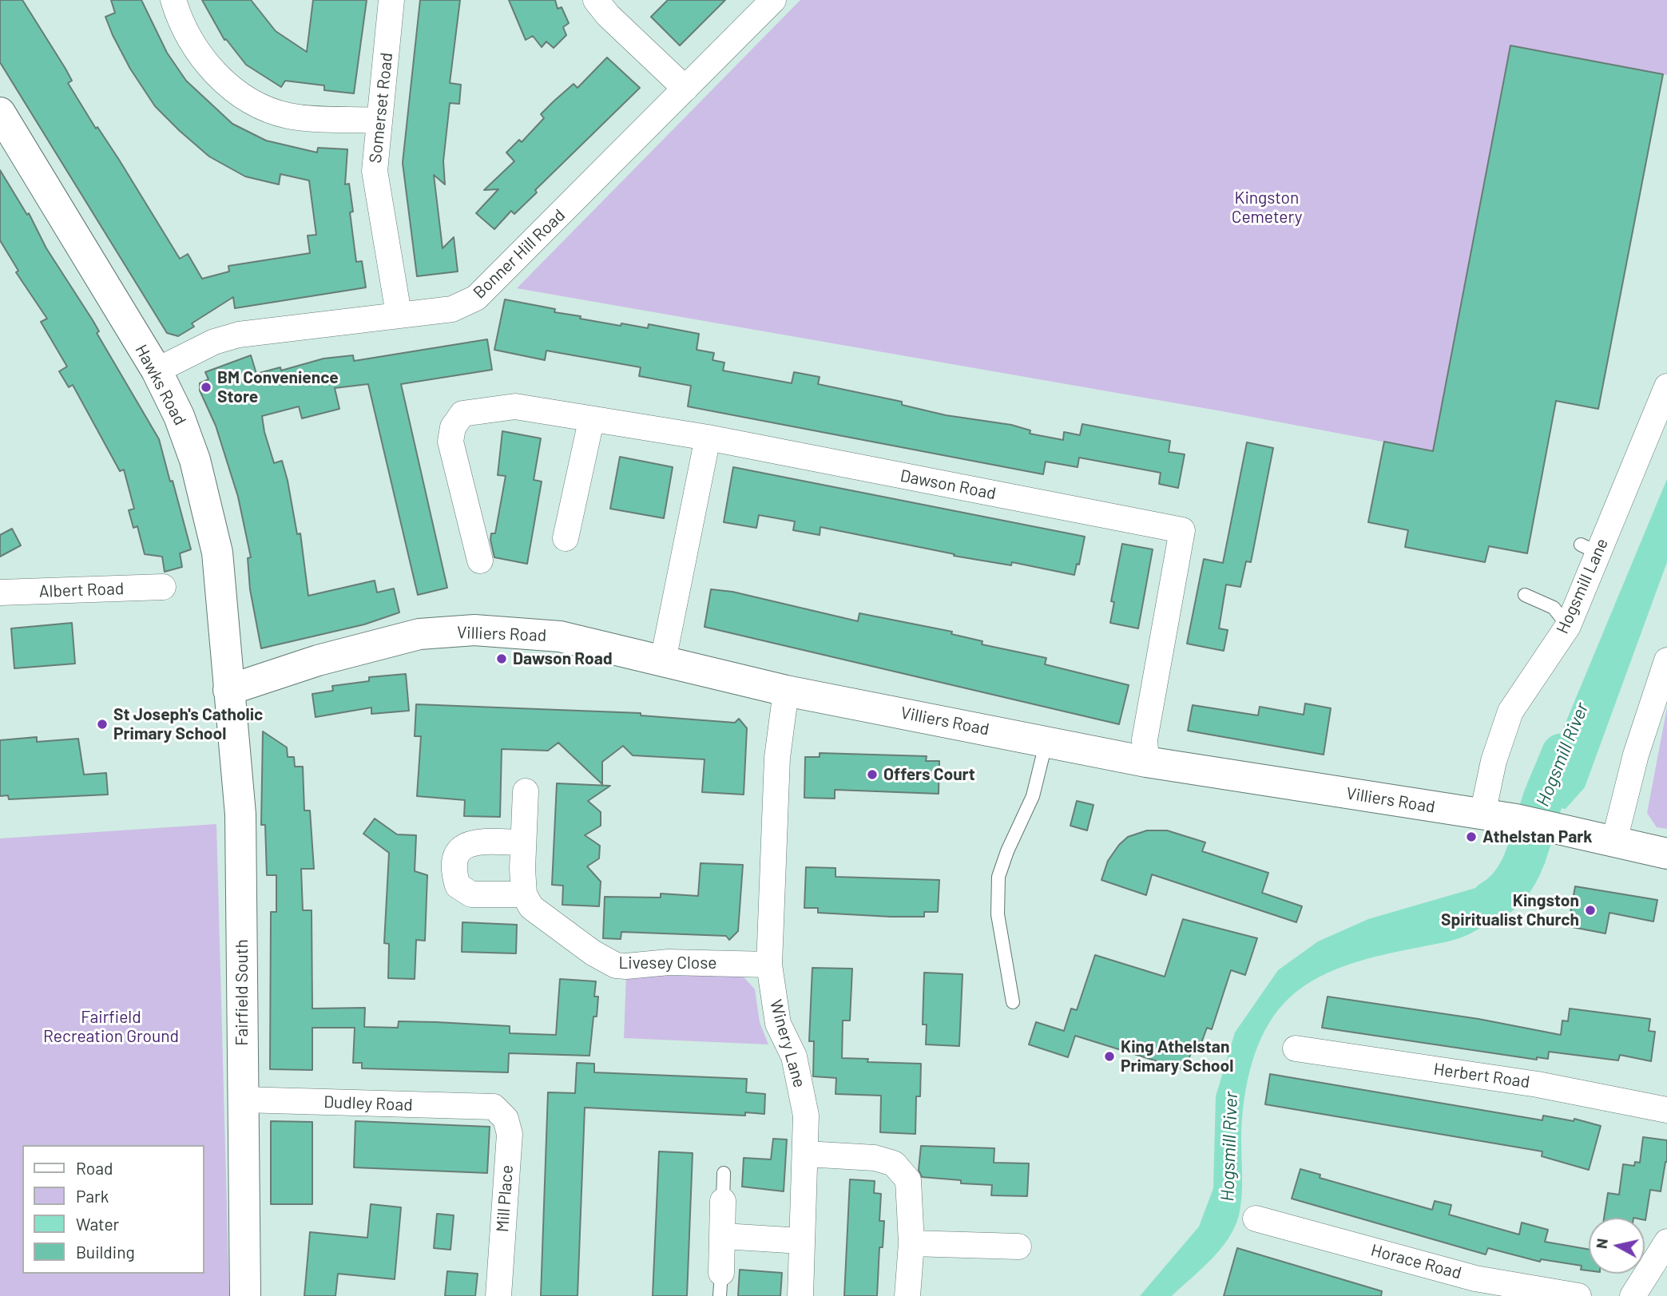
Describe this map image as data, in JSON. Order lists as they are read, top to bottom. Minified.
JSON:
{"streets":{"street":["Somerset Road","Bonner Hill Road","Hawks Road","Dawson Road","Hogsmill Lane","Albert Road","Villiers Road","Livesey Close","Fairfield South","Winery Lane","Herbert Road","Dudley Road","Mill Place","Horace Road"]},"crossings":[["Somerset Road","Bonner Hill Road"],["Bonner Hill Road","Hawks Road"],["Hawks Road","Villiers Road"],["Hawks Road","Fairfield South"],["Dawson Road","Villiers Road"],["Hogsmill Lane","Villiers Road"],["Villiers Road","Fairfield South"],["Villiers Road","Winery Lane"],["Livesey Close","Winery Lane"],["Fairfield South","Dudley Road"],["Dudley Road","Mill Place"]],"water":["Hogsmill River"],"parks":["Kingston Cemetery","Fairfield Recreation Ground"],"places":["BM Convenience Store","Dawson Road","St Joseph's Catholic Primary School","Offers Court","Athelstan Park","Kingston Spiritualist Church","King Athelstan Primary School"],"legend":["Road","Park","Water","Building"],"north":"left"}
